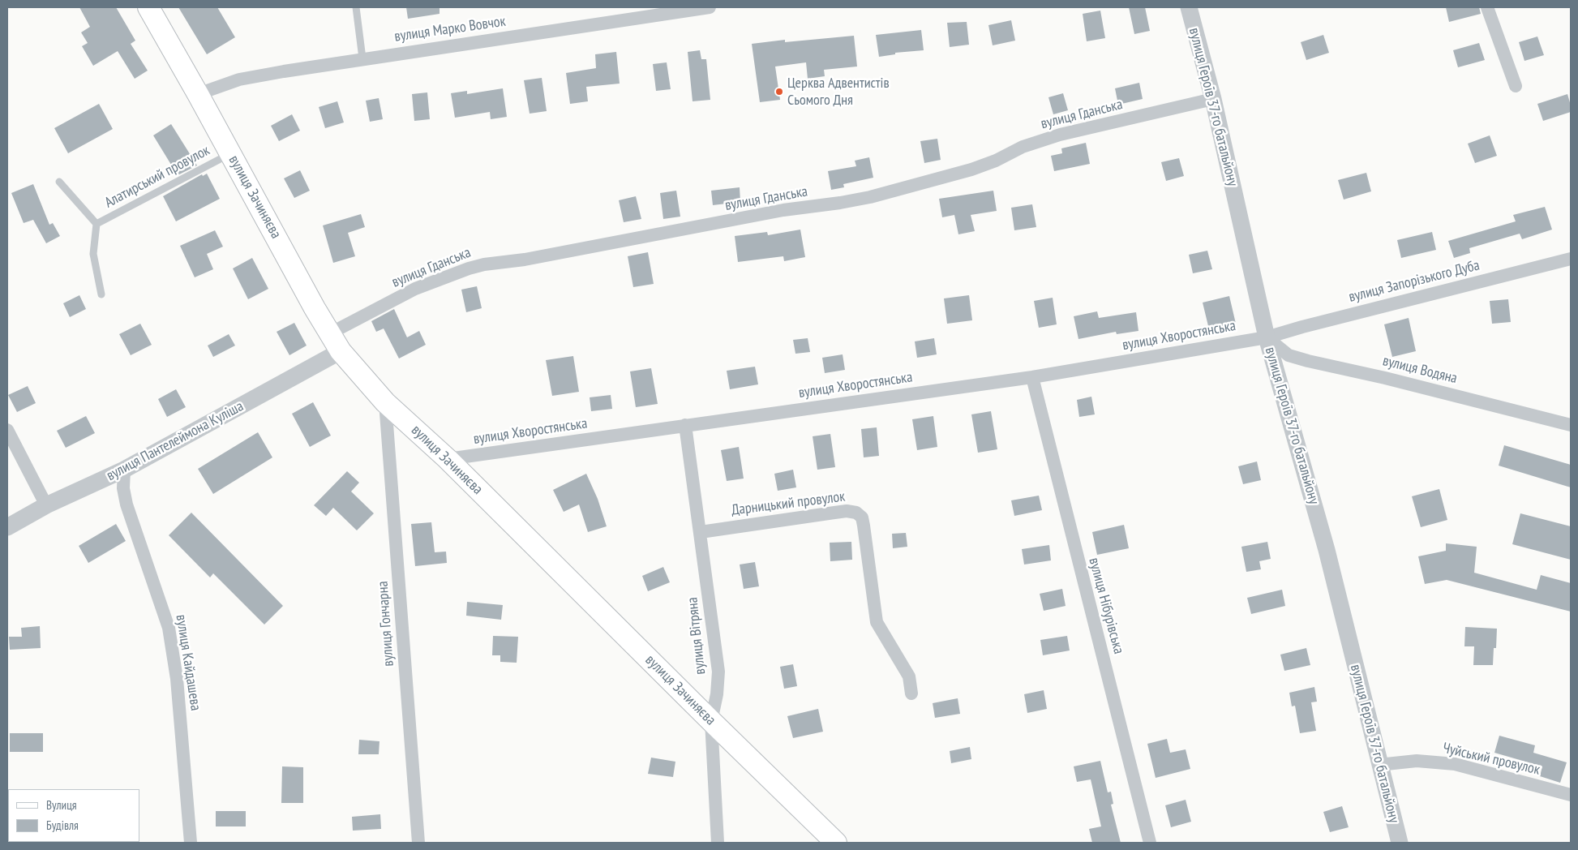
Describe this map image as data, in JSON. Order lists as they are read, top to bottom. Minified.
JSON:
{"streets":{"main road":["вулиця Зачиняєва"],"street":["вулиця Марко Вовчок","вулиця Героїв 37-го батальйону","вулиця Гданська","вулиця Запорізького Дуба","вулиця Хворостянська","вулиця Водяна","вулиця Пантелеймона Куліша","Дарницький провулок","вулиця Нібурівська","вулиця Гончарна","вулиця Вітряна","вулиця Кайдашева","Чуйський провулок"],"lane":["Алатирський провулок"]},"crossings":[["вулиця Марко Вовчок","вулиця Зачиняєва"],["вулиця Героїв 37-го батальйону","вулиця Гданська"],["вулиця Героїв 37-го батальйону","вулиця Запорізького Дуба"],["вулиця Героїв 37-го батальйону","вулиця Хворостянська"],["вулиця Героїв 37-го батальйону","вулиця Водяна"],["вулиця Героїв 37-го батальйону","Чуйський провулок"],["вулиця Гданська","вулиця Зачиняєва"],["вулиця Гданська","вулиця Пантелеймона Куліша"],["Алатирський провулок","вулиця Зачиняєва"],["вулиця Зачиняєва","вулиця Хворостянська"],["вулиця Зачиняєва","вулиця Пантелеймона Куліша"],["вулиця Зачиняєва","вулиця Гончарна"],["вулиця Зачиняєва","вулиця Вітряна"],["вулиця Запорізького Дуба","вулиця Хворостянська"],["вулиця Запорізького Дуба","вулиця Водяна"],["вулиця Хворостянська","вулиця Водяна"],["вулиця Хворостянська","вулиця Нібурівська"],["вулиця Хворостянська","вулиця Вітряна"],["вулиця Пантелеймона Куліша","вулиця Кайдашева"],["Дарницький провулок","вулиця Вітряна"]],"places":["Церква Адвентистів Сьомого Дня"],"legend":["Вулиця","Будівля"]}
